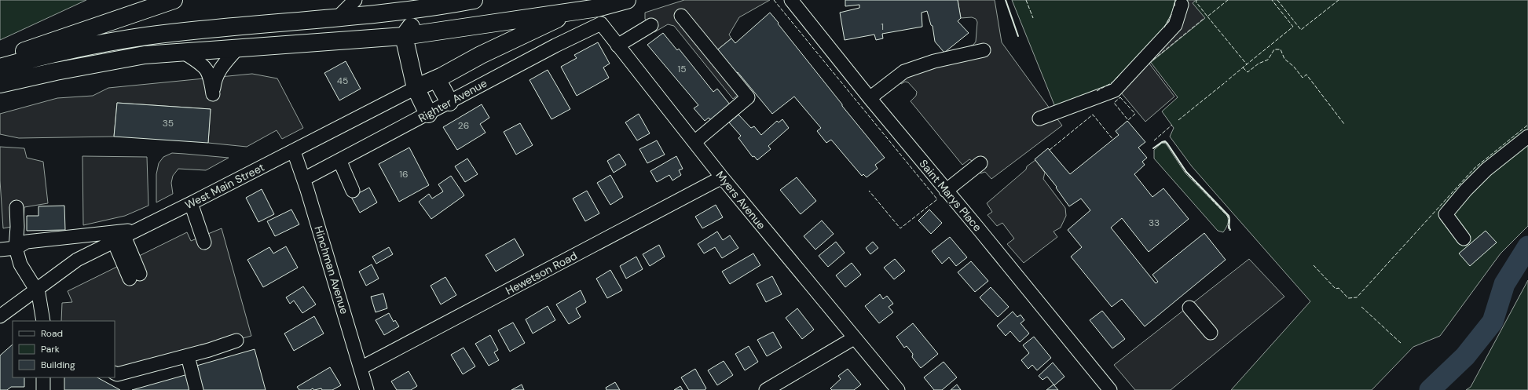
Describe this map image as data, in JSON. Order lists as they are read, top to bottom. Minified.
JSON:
{"streets":{"street":["Righter Avenue","West Main Street","Saint Marys Place","Myers Avenue","Hinchman Avenue","Hewetson Road"]},"crossings":[["Righter Avenue","Myers Avenue"],["Righter Avenue","Hinchman Avenue"],["West Main Street","Hinchman Avenue"],["Myers Avenue","Hewetson Road"],["Hinchman Avenue","Hewetson Road"]],"house_numbers":["1","15","45","35","26","16","33"],"legend":["Road","Park","Building"]}
